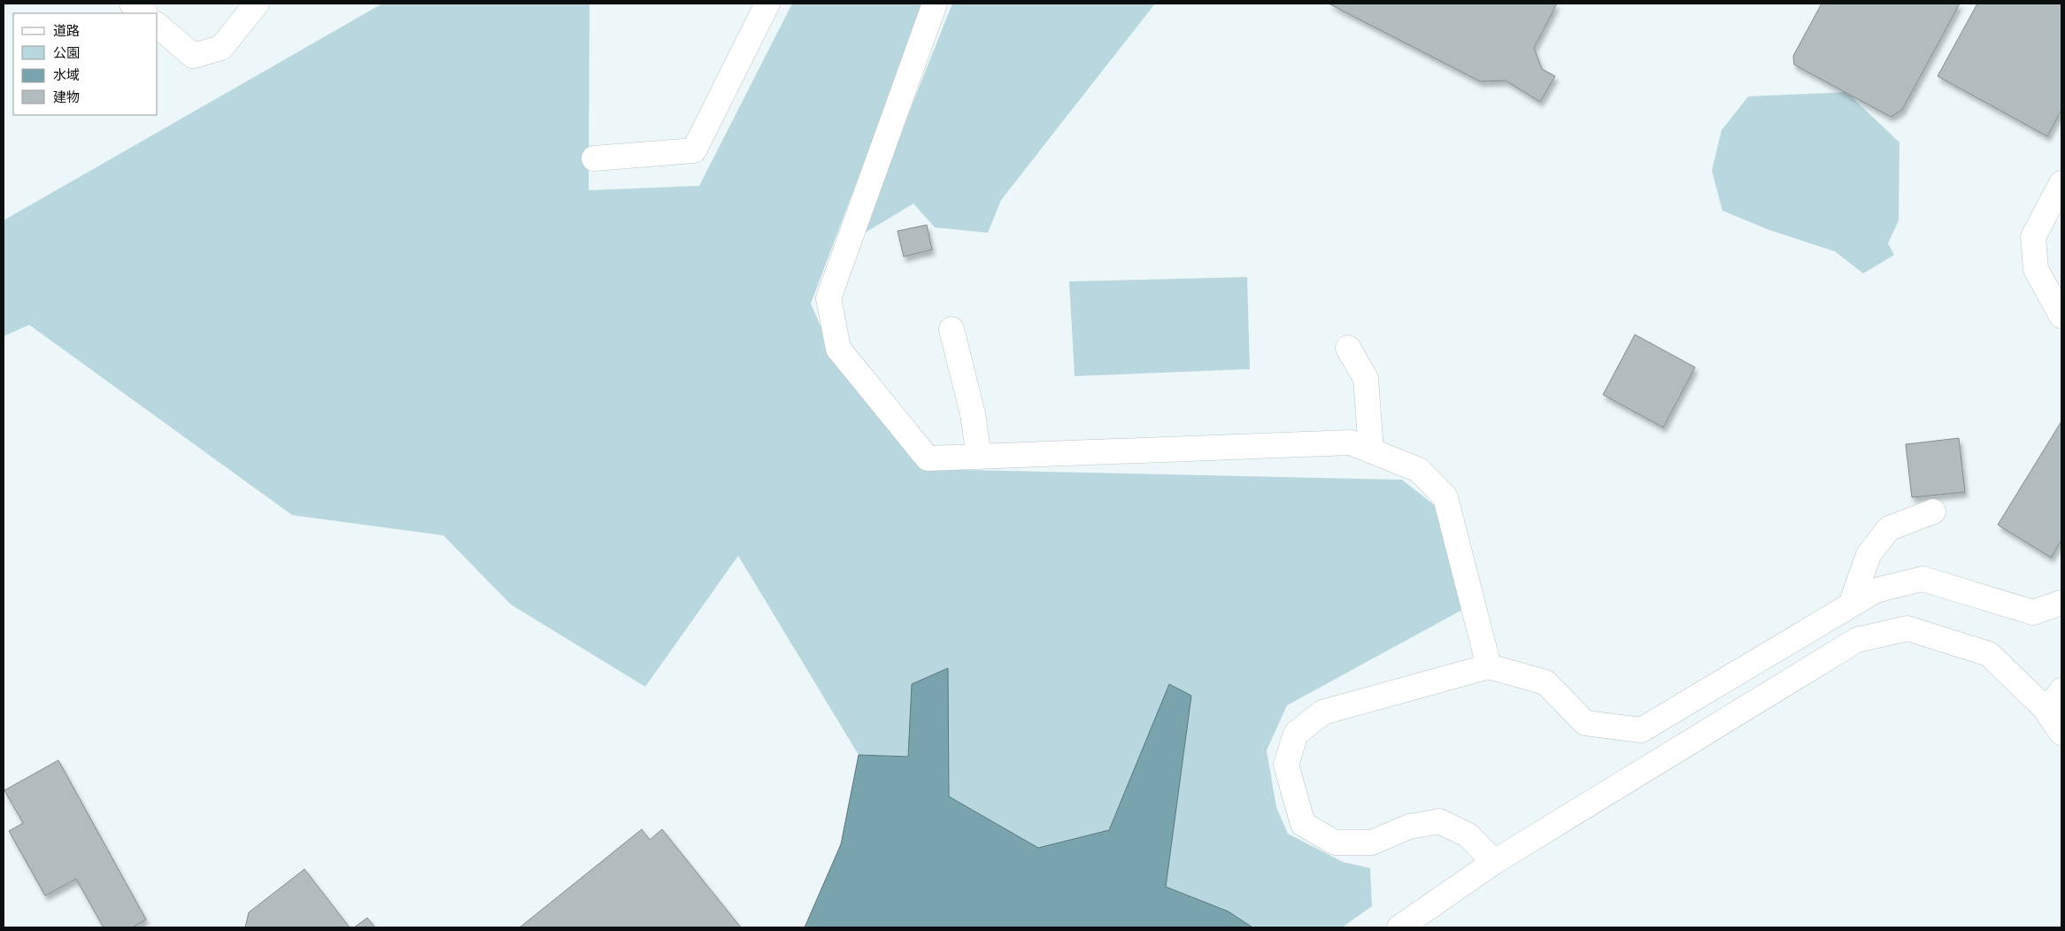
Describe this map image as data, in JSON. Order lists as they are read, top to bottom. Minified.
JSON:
{"legend":["道路","公園","水域","建物"]}
